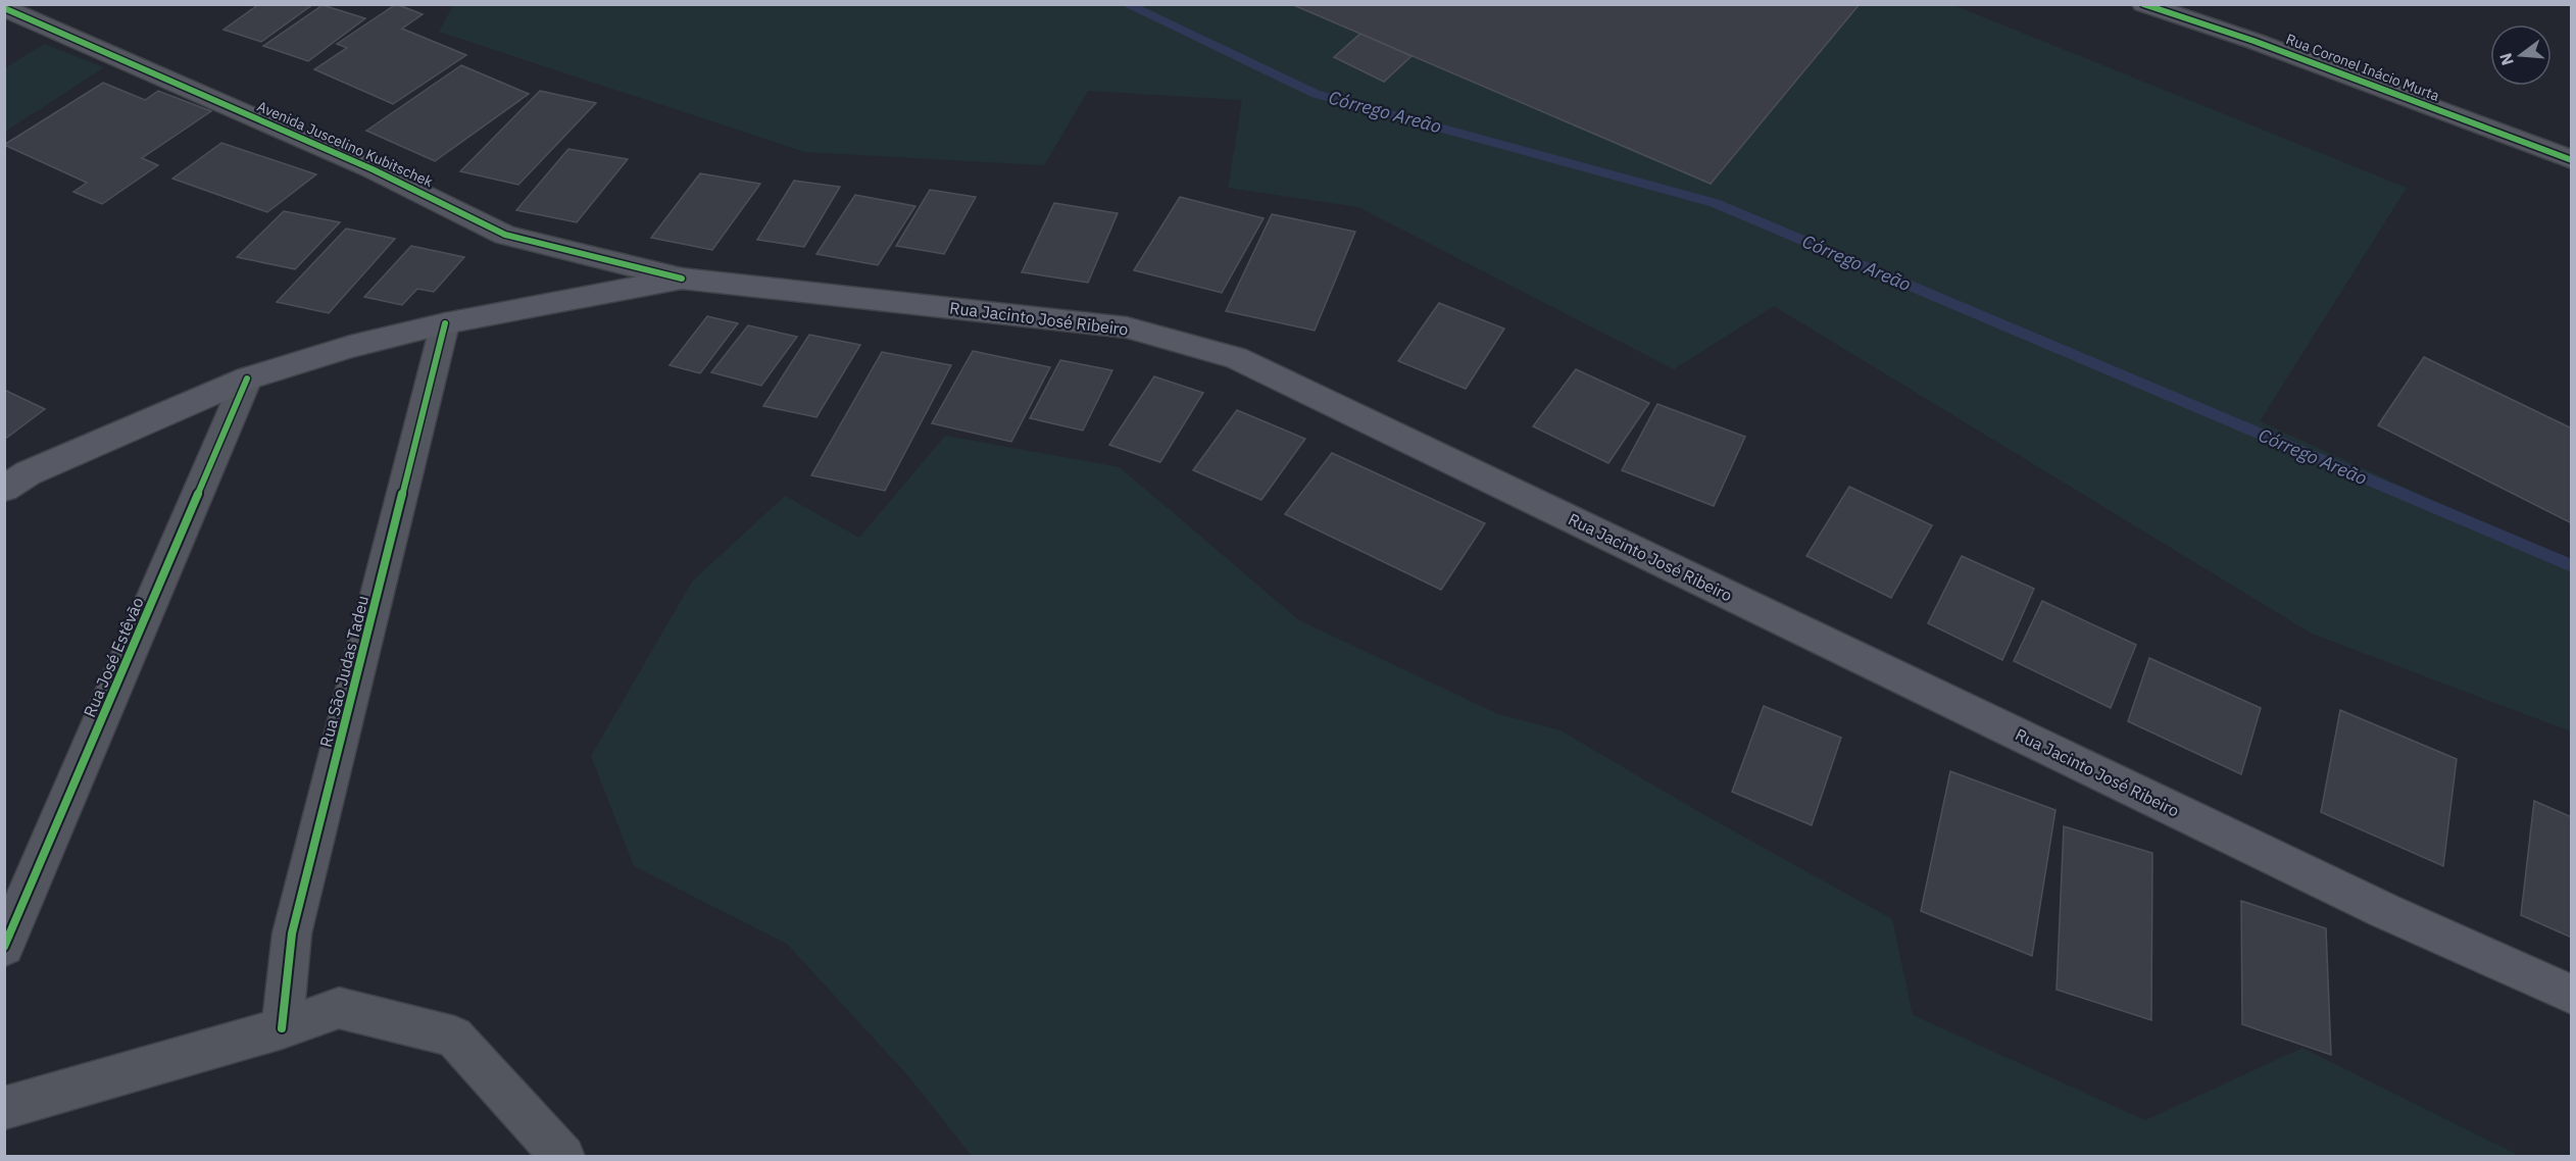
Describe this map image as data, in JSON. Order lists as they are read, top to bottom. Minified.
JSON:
{"streets":{"main road":["Rua Jacinto José Ribeiro"],"street":["Rua Coronel Inácio Murta","Avenida Juscelino Kubitschek","Rua José Estêvão","Rua São Judas Tadeu"]},"crossings":[["Avenida Juscelino Kubitschek","Rua Jacinto José Ribeiro"],["Rua Jacinto José Ribeiro","Rua José Estêvão"],["Rua Jacinto José Ribeiro","Rua São Judas Tadeu"]],"water":["Córrego Areão"],"north":"left"}
